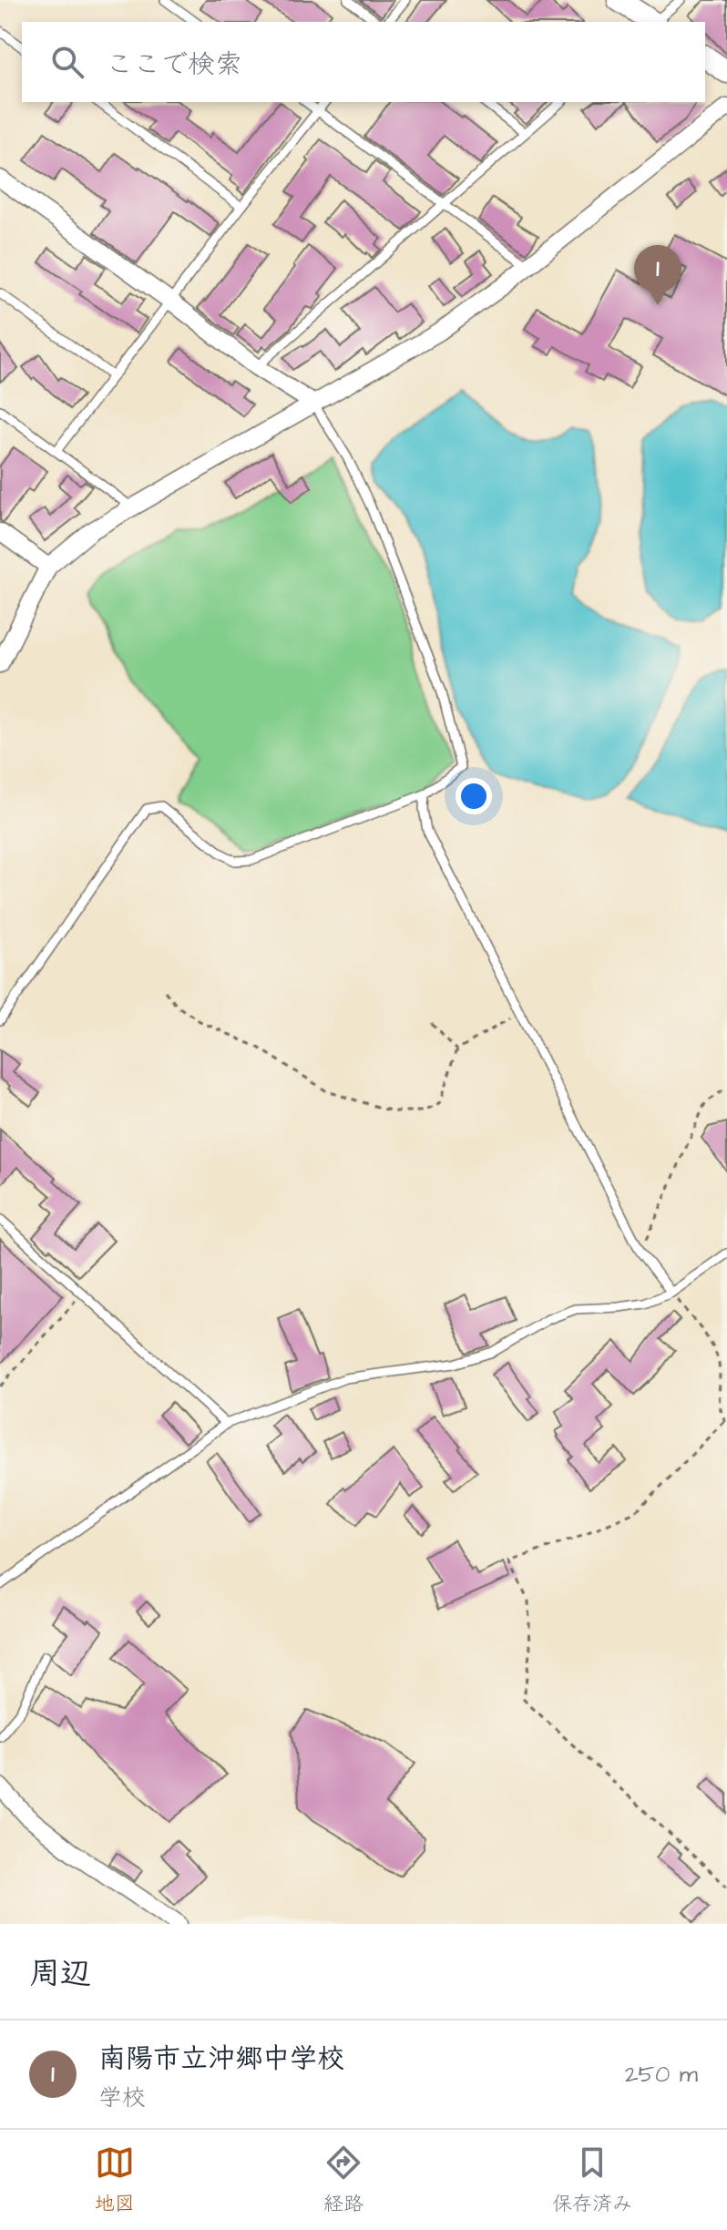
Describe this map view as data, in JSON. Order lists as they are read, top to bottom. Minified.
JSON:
{"page":{"search":"ここで検索","pins":"1","heading":"周辺","list":[{"mark":"1","name":"南陽市立沖郷中学校","note":"学校","value":"250 m"}],"nav":["地図","経路","保存済み"]}}
